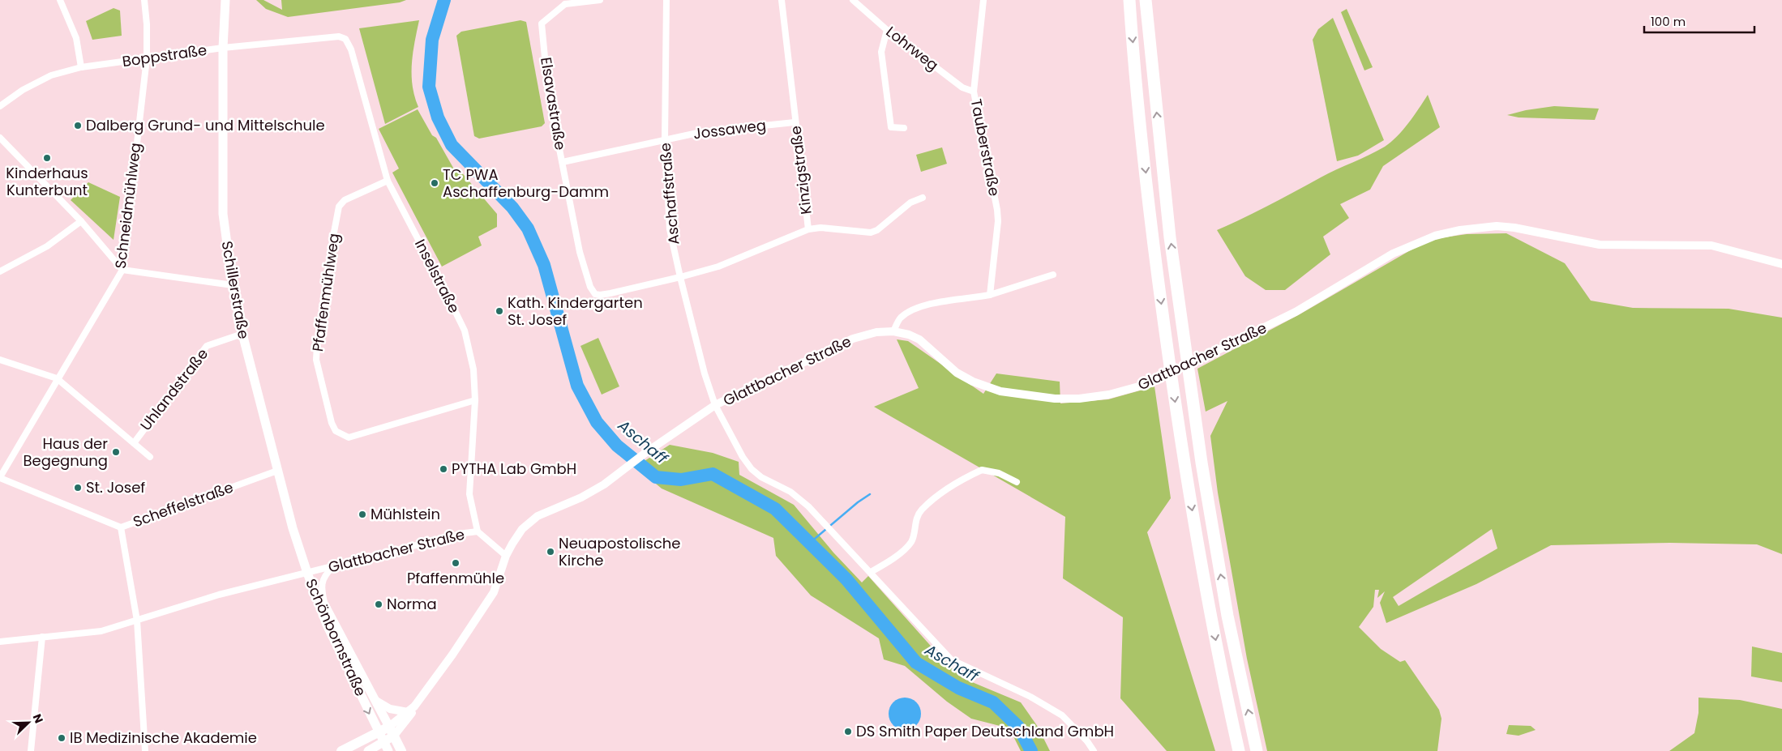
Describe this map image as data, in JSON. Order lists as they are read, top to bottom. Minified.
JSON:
{"streets":{"main road":["Schillerstraße","Schönbornstraße"],"street":["Lohrweg","Boppstraße","Elsavastraße","Jossaweg","Tauberstraße","Kinzigstraße","Aschaffstraße","Schneidmühlweg","Inselstraße","Pfaffenmühlweg","Glattbacher Straße","Uhlandstraße","Scheffelstraße"]},"crossings":[["Lohrweg","Tauberstraße"],["Boppstraße","Schneidmühlweg"],["Boppstraße","Inselstraße"],["Boppstraße","Schillerstraße"],["Elsavastraße","Jossaweg"],["Elsavastraße","Kinzigstraße"],["Elsavastraße","Aschaffstraße"],["Jossaweg","Kinzigstraße"],["Jossaweg","Aschaffstraße"],["Kinzigstraße","Aschaffstraße"],["Aschaffstraße","Glattbacher Straße"],["Schneidmühlweg","Scheffelstraße"],["Inselstraße","Pfaffenmühlweg"],["Inselstraße","Glattbacher Straße"],["Schillerstraße","Glattbacher Straße"],["Schillerstraße","Uhlandstraße"],["Schillerstraße","Scheffelstraße"],["Schillerstraße","Schönbornstraße"],["Glattbacher Straße","Schönbornstraße"]],"water":["Aschaff"],"places":["Dalberg Grund- und Mittelschule","Kinderhaus Kunterbunt","TC PWA Aschaffenburg-Damm","Kath. Kindergarten St. Josef","Haus der Begegnung","PYTHA Lab GmbH","St. Josef","Mühlstein","Neuapostolische Kirche","Pfaffenmühle","Norma","DS Smith Paper Deutschland GmbH","IB Medizinische Akademie"],"scale_bar":"100 m","north":"top right"}
